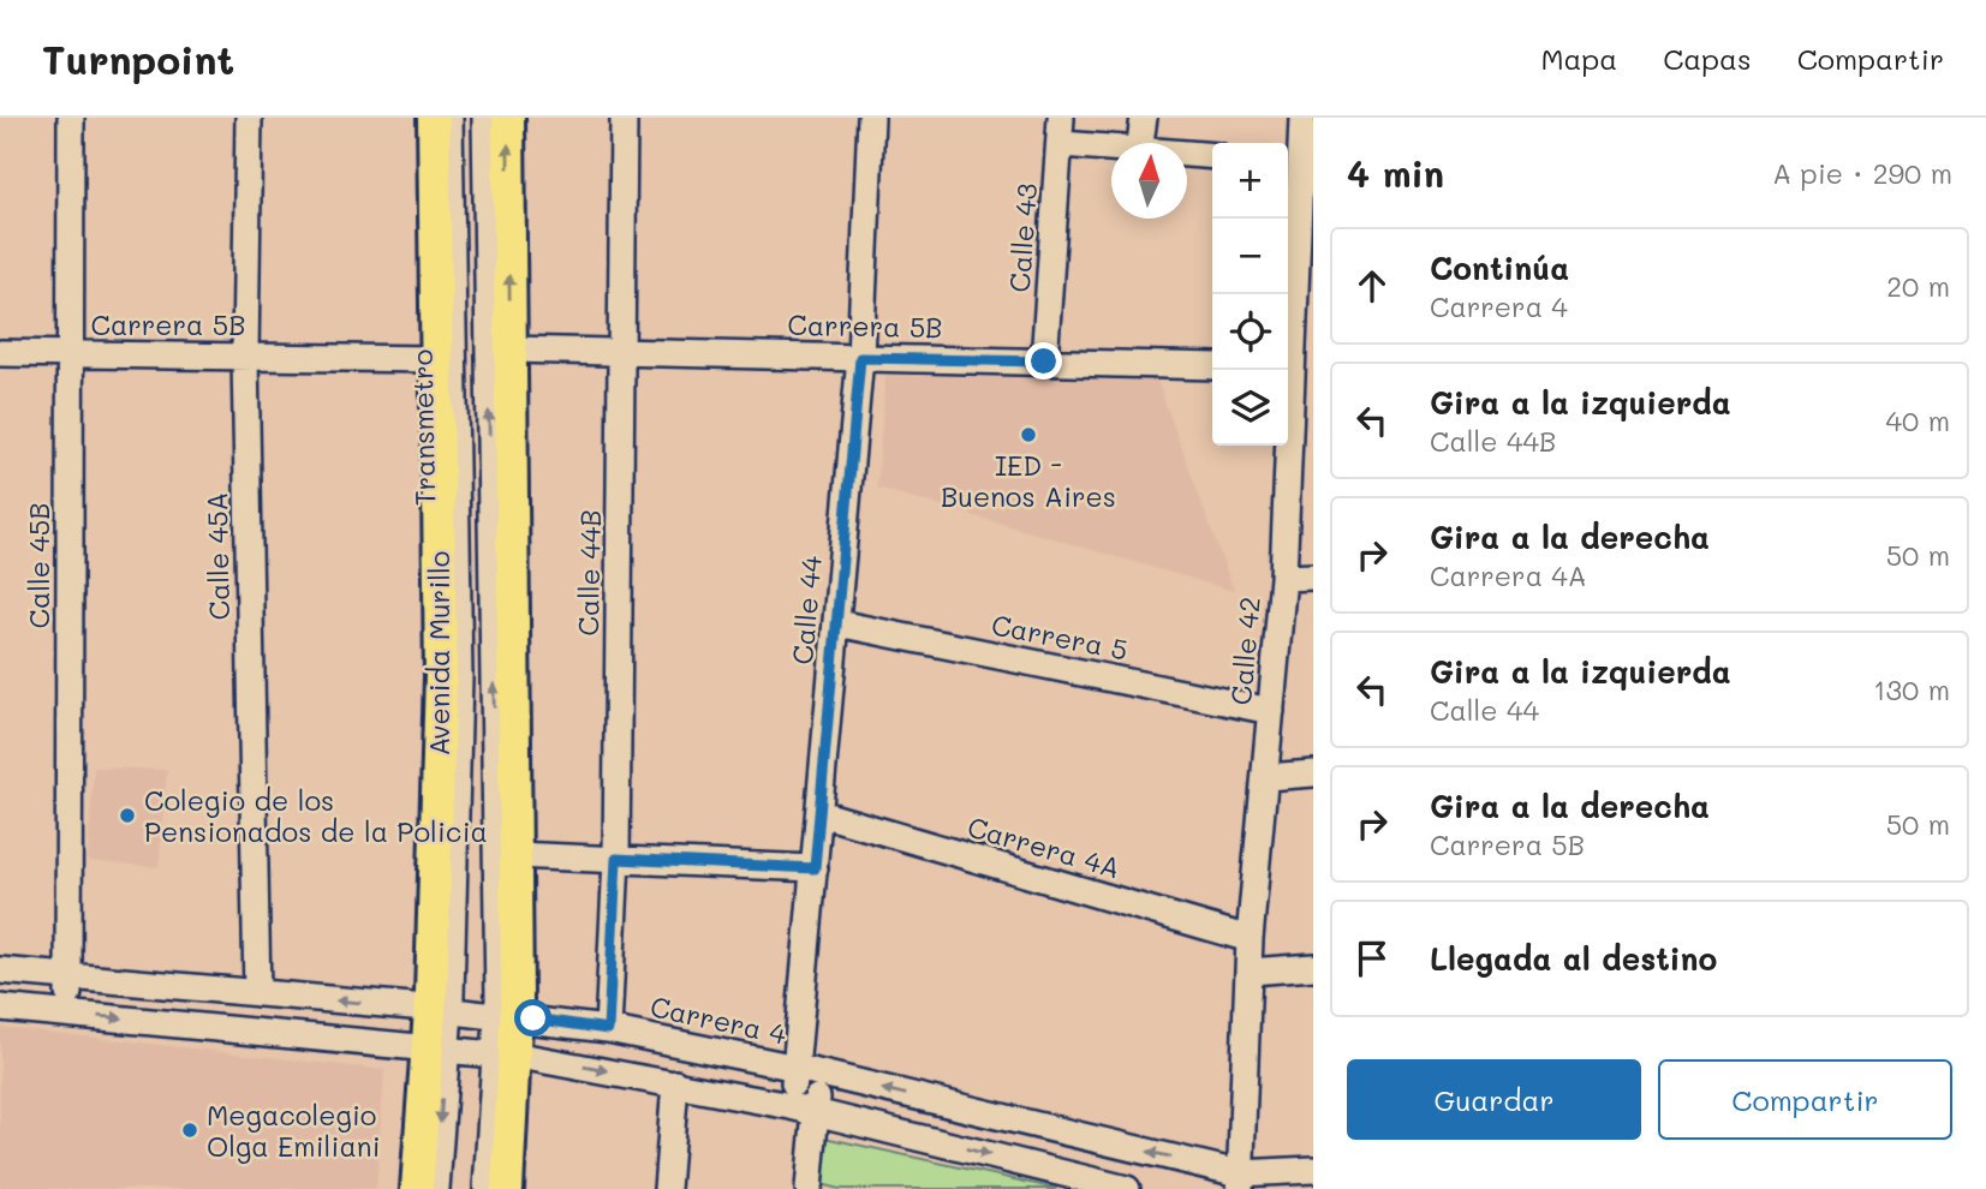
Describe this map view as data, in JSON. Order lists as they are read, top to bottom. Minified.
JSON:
{"streets":{"main road":["Avenida Murillo"],"street":["Calle 43","Carrera 5B","Transmetro","Calle 45A","Calle 45B","Calle 44B","Calle 44","Carrera 5","Calle 42","Carrera 4A","Carrera 4"]},"crossings":[["Calle 43","Carrera 5B"],["Carrera 5B","Calle 45A"],["Carrera 5B","Calle 45B"],["Carrera 5B","Calle 44B"],["Carrera 5B","Calle 44"],["Carrera 5B","Avenida Murillo"],["Transmetro","Avenida Murillo"],["Transmetro","Carrera 4"],["Calle 45A","Carrera 4"],["Calle 45B","Carrera 4"],["Calle 44B","Carrera 4"],["Calle 44","Carrera 5"],["Calle 44","Carrera 4A"],["Calle 44","Carrera 4"],["Carrera 5","Calle 42"],["Calle 42","Carrera 4A"],["Calle 42","Carrera 4"],["Avenida Murillo","Carrera 4"]],"places":["IED - Buenos Aires","Colegio de los Pensionados de la Policia","Megacolegio Olga Emiliani"],"north":"top","page":{"header":"Turnpoint","nav":["Mapa","Capas","Compartir"],"heading":["4 min","A pie · 290 m"],"map_buttons":["+","−"],"list":[["Continúa","Carrera 4","20 m"],["Gira a la izquierda","Calle 44B","40 m"],["Gira a la derecha","Carrera 4A","50 m"],["Gira a la izquierda","Calle 44","130 m"],["Gira a la derecha","Carrera 5B","50 m"],"Llegada al destino"],"buttons":["Guardar","Compartir"]}}
